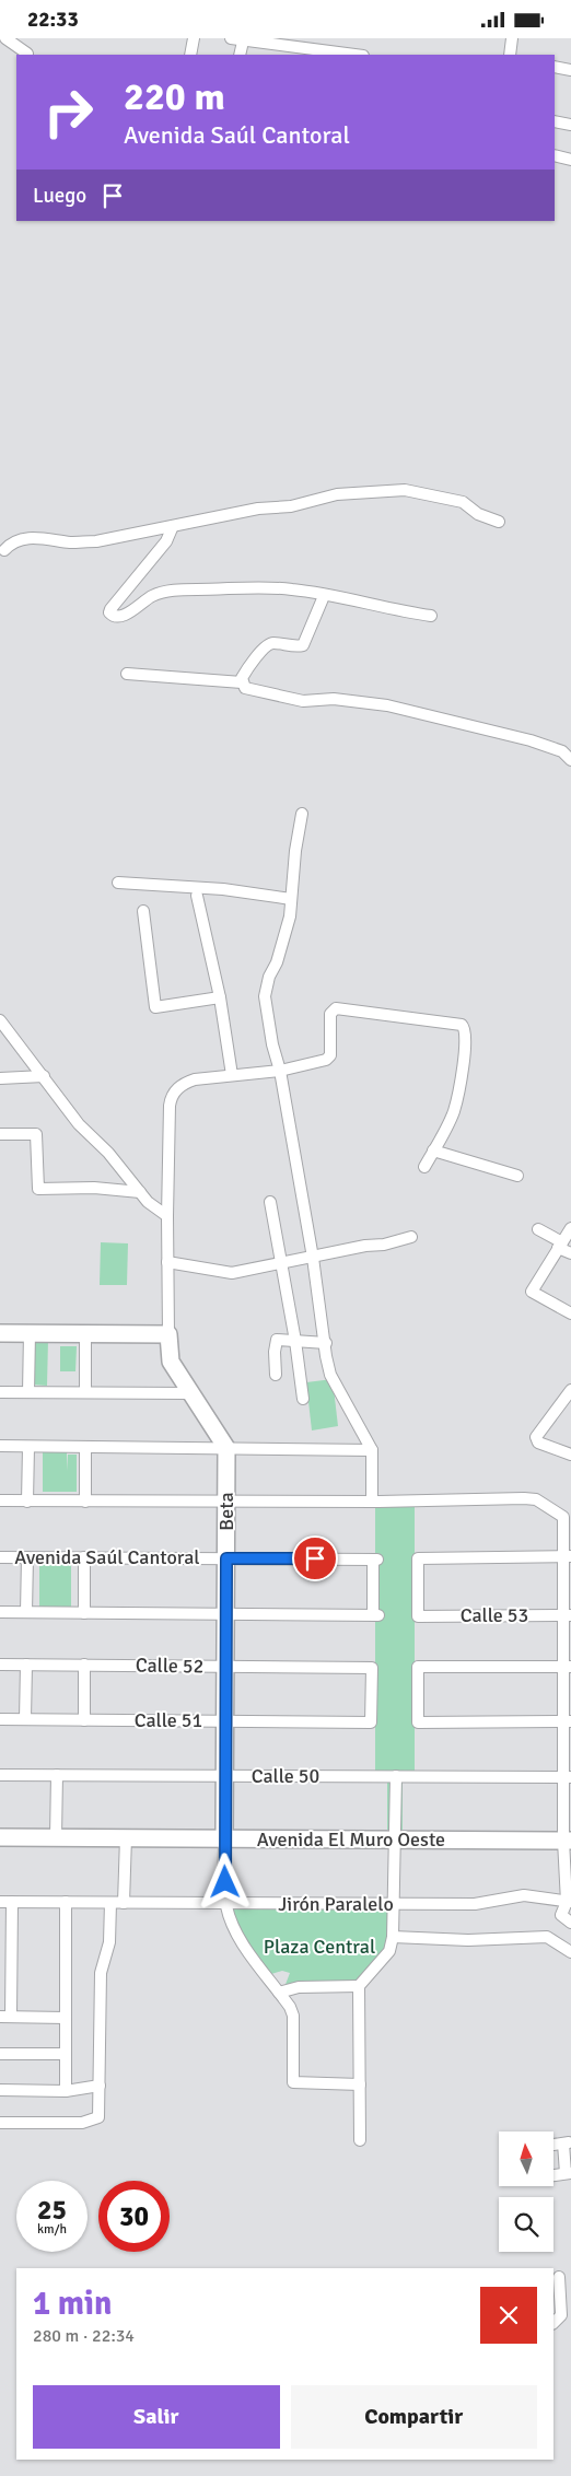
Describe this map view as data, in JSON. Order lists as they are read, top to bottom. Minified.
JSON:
{"streets":{"street":["Beta","Avenida Saúl Cantoral","Calle 53","Calle 52","Calle 51","Calle 50","Avenida El Muro Oeste","Jirón Paralelo"]},"crossings":[["Beta","Avenida Saúl Cantoral"],["Beta","Calle 52"],["Beta","Calle 51"],["Beta","Calle 50"],["Beta","Avenida El Muro Oeste"],["Beta","Jirón Paralelo"],["Calle 52","Calle 51"]],"parks":["Plaza Central"],"north":"top","page":{"status":"22:33","turn":["220 m","Avenida Saúl Cantoral"],"then":"Luego","speed":"25 km/h","limit":"30","heading":["1 min","280 m · 22:34"],"buttons":["Salir","Compartir"]}}
